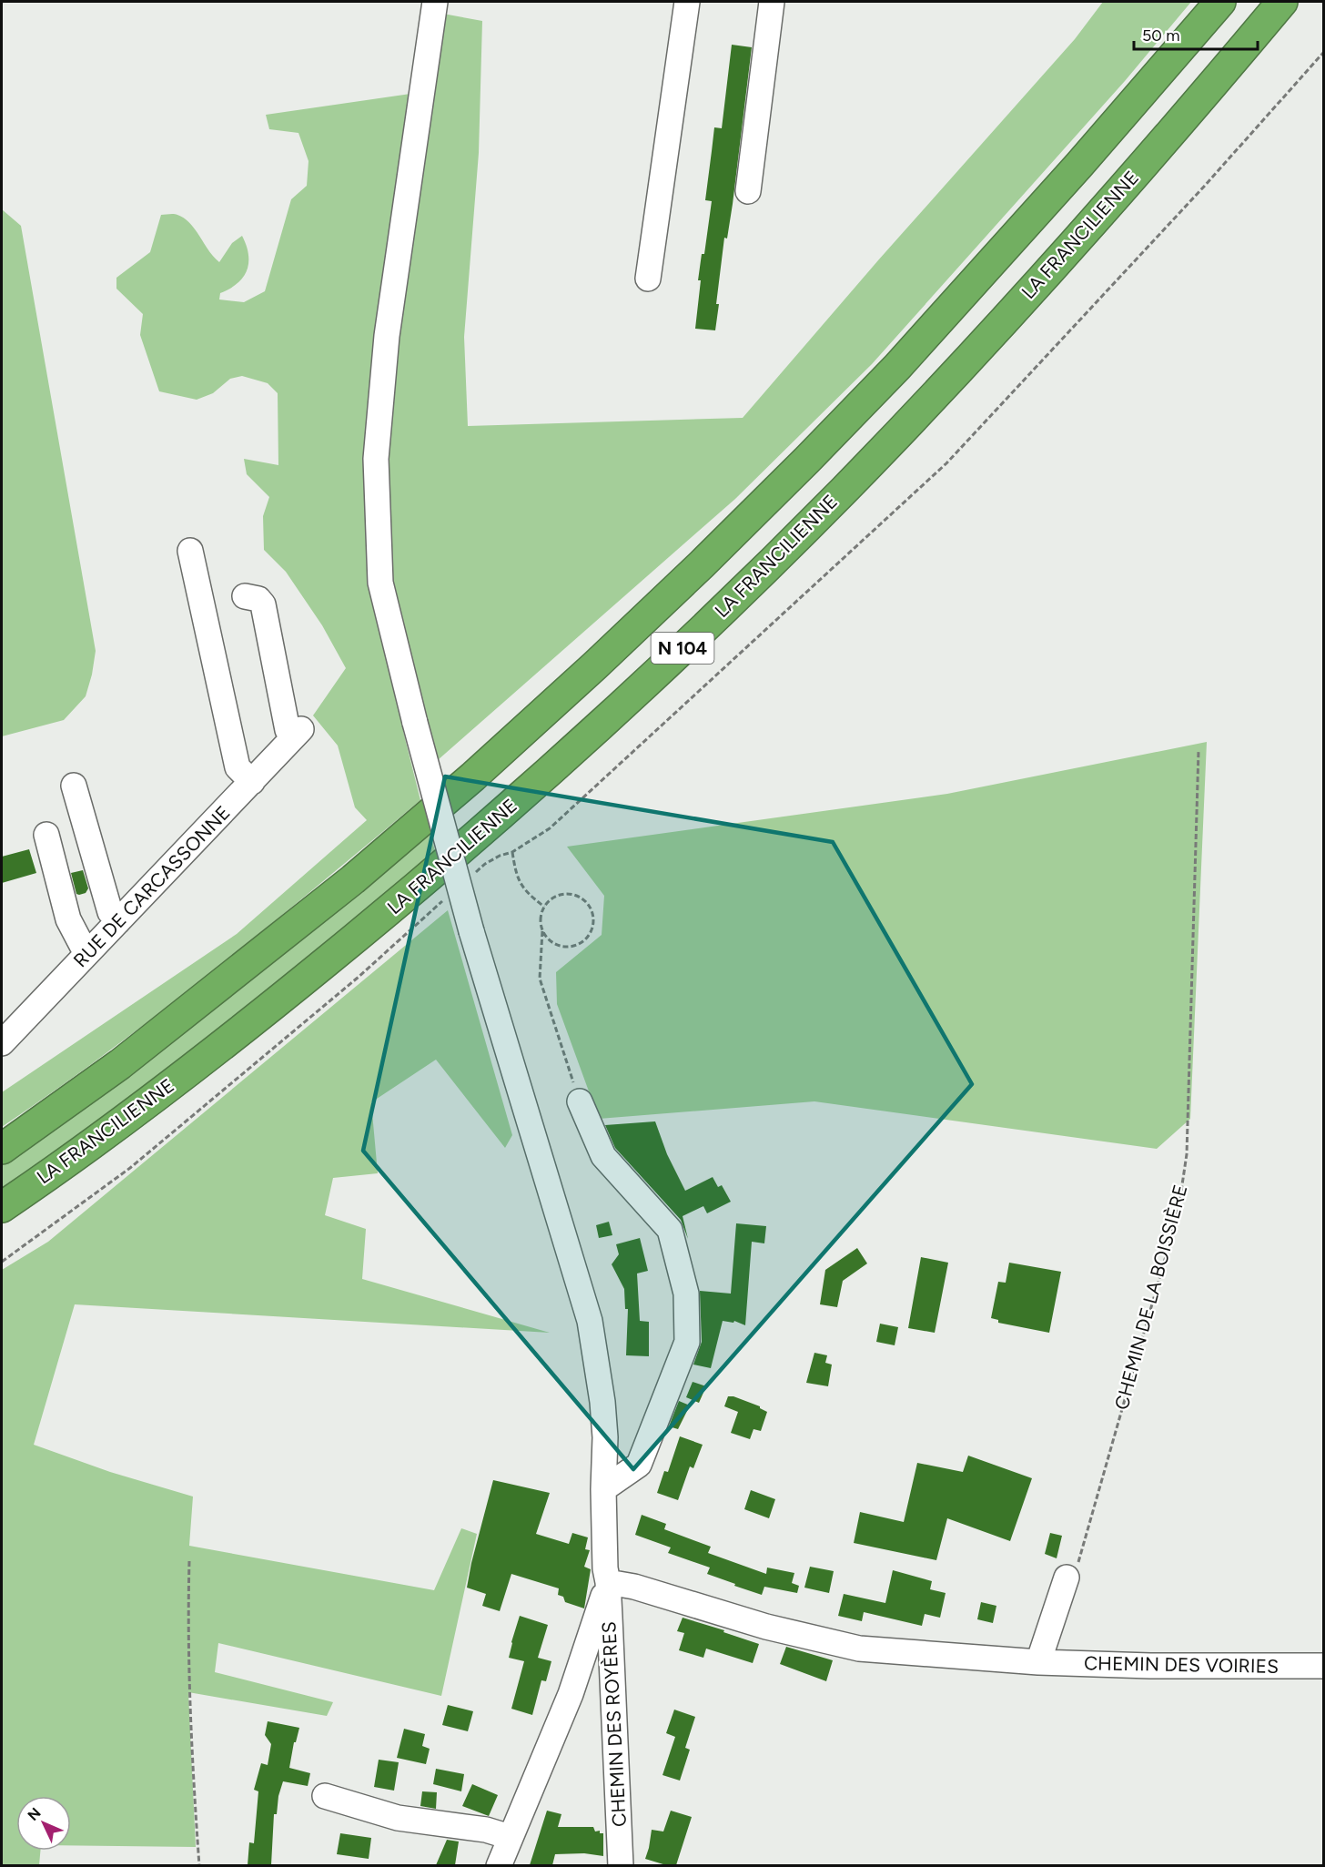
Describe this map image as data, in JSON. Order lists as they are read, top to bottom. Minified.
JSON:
{"streets":{"highway":["LA FRANCILIENNE","N 104"],"street":["RUE DE CARCASSONNE","CHEMIN DES VOIRIES","CHEMIN DES ROYÈRES"],"path":["CHEMIN DE LA BOISSIÈRE"]},"crossings":[["CHEMIN DES VOIRIES","CHEMIN DES ROYÈRES"]],"scale_bar":"50 m","north":"top left"}
